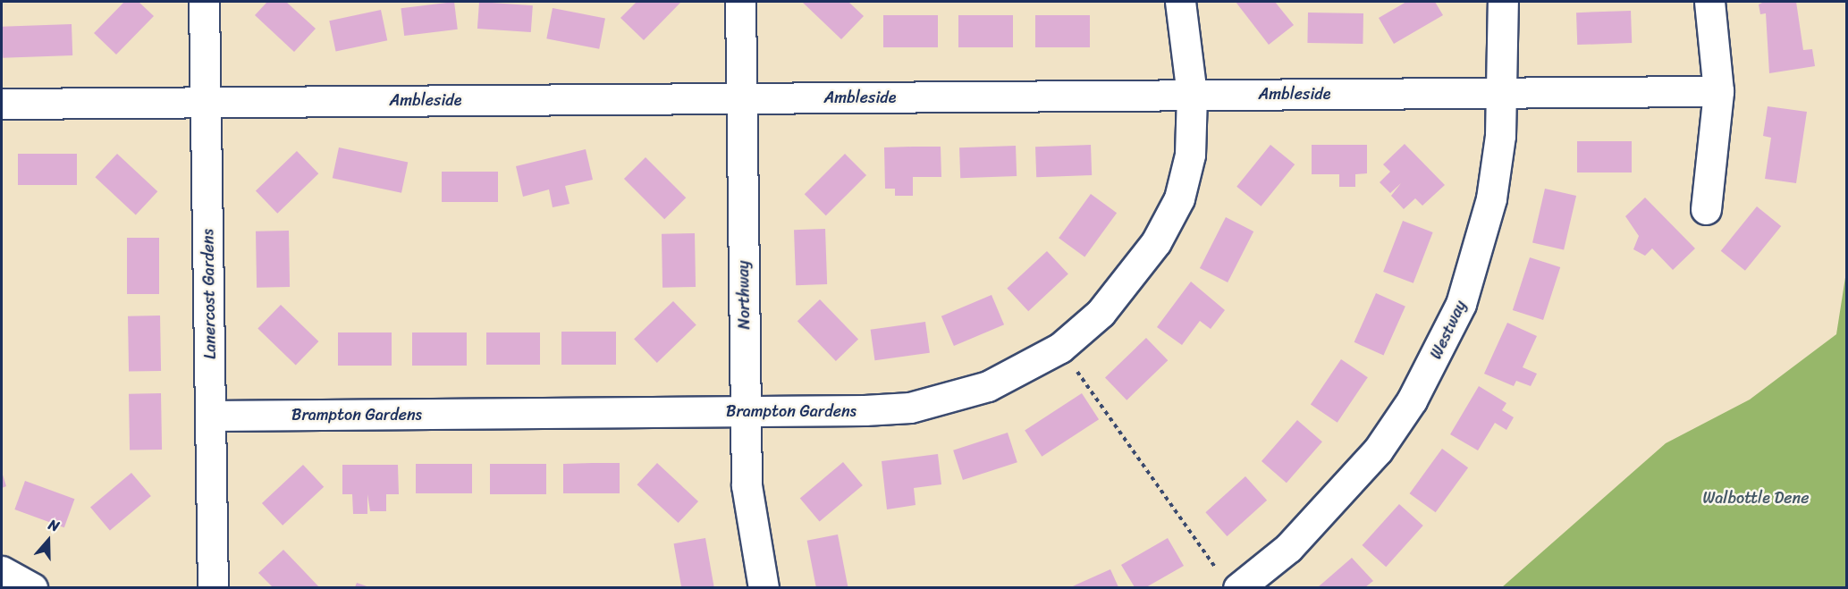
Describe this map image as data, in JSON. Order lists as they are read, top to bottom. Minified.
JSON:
{"streets":{"street":["Ambleside","Lanercost Gardens","Northway","Westway","Brampton Gardens"]},"crossings":[["Ambleside","Lanercost Gardens"],["Ambleside","Northway"],["Ambleside","Westway"],["Ambleside","Brampton Gardens"],["Lanercost Gardens","Brampton Gardens"],["Northway","Brampton Gardens"]],"parks":["Walbottle Dene"],"north":"top"}
